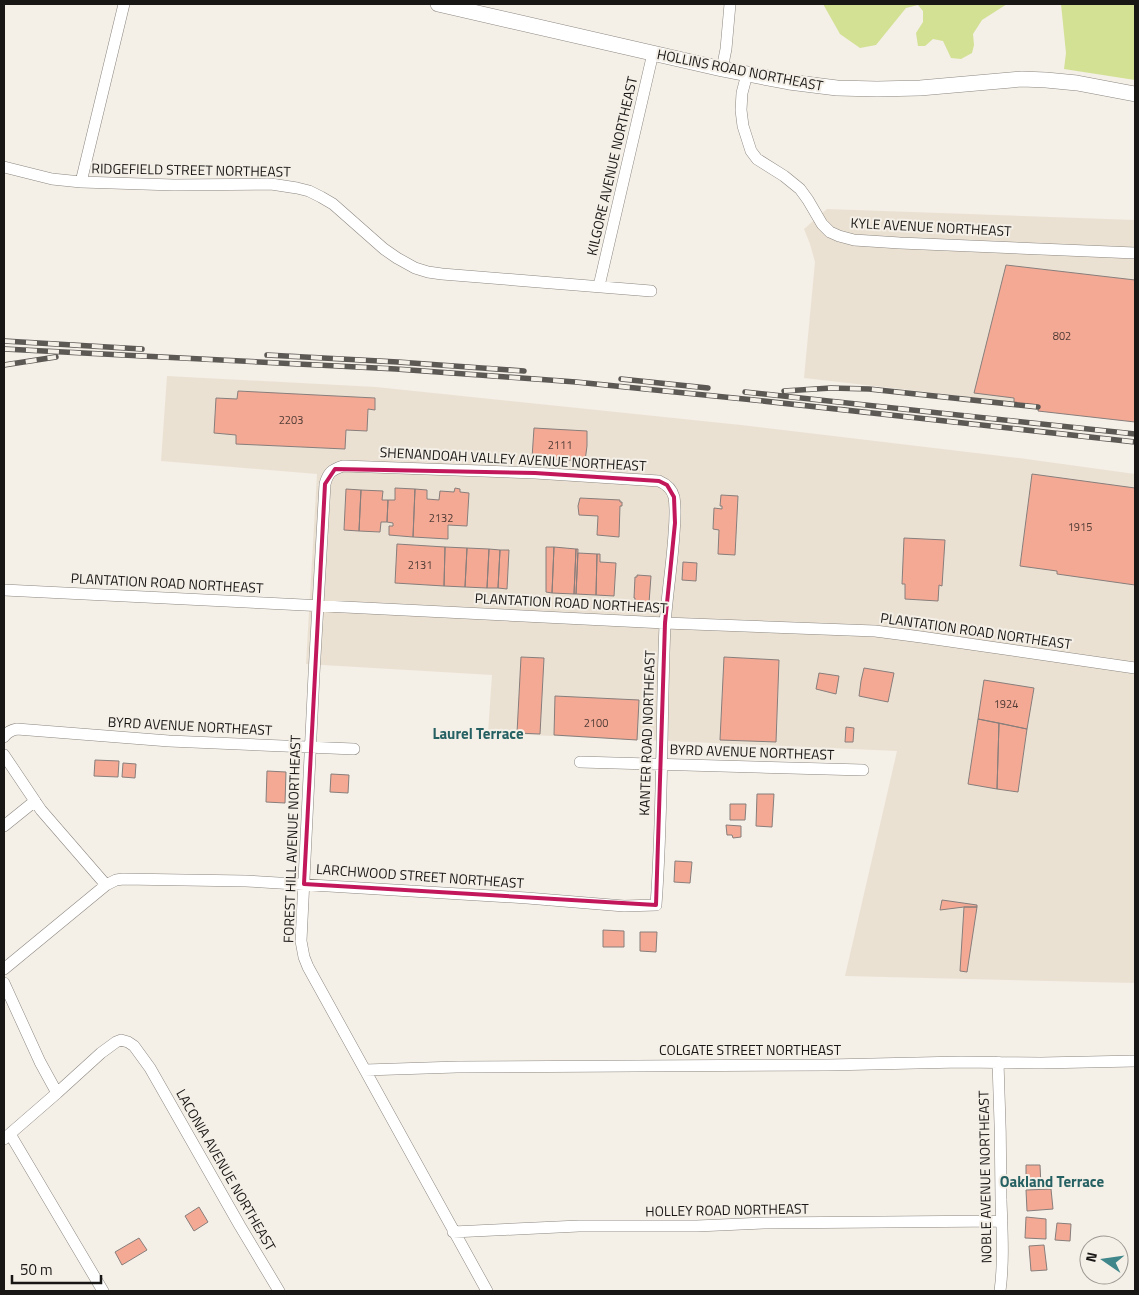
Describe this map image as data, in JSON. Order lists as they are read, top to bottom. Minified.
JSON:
{"streets":{"main road":["HOLLINS ROAD NORTHEAST"],"street":["KILGORE AVENUE NORTHEAST","RIDGEFIELD STREET NORTHEAST","KYLE AVENUE NORTHEAST","SHENANDOAH VALLEY AVENUE NORTHEAST","PLANTATION ROAD NORTHEAST","BYRD AVENUE NORTHEAST","KANTER ROAD NORTHEAST","FOREST HILL AVENUE NORTHEAST","LARCHWOOD STREET NORTHEAST","COLGATE STREET NORTHEAST","LACONIA AVENUE NORTHEAST","NOBLE AVENUE NORTHEAST","HOLLEY ROAD NORTHEAST"]},"crossings":[["HOLLINS ROAD NORTHEAST","KILGORE AVENUE NORTHEAST"],["HOLLINS ROAD NORTHEAST","KYLE AVENUE NORTHEAST"],["KILGORE AVENUE NORTHEAST","RIDGEFIELD STREET NORTHEAST"],["SHENANDOAH VALLEY AVENUE NORTHEAST","KANTER ROAD NORTHEAST"],["SHENANDOAH VALLEY AVENUE NORTHEAST","FOREST HILL AVENUE NORTHEAST"],["PLANTATION ROAD NORTHEAST","KANTER ROAD NORTHEAST"],["PLANTATION ROAD NORTHEAST","FOREST HILL AVENUE NORTHEAST"],["BYRD AVENUE NORTHEAST","KANTER ROAD NORTHEAST"],["BYRD AVENUE NORTHEAST","FOREST HILL AVENUE NORTHEAST"],["KANTER ROAD NORTHEAST","LARCHWOOD STREET NORTHEAST"],["FOREST HILL AVENUE NORTHEAST","LARCHWOOD STREET NORTHEAST"],["FOREST HILL AVENUE NORTHEAST","COLGATE STREET NORTHEAST"],["FOREST HILL AVENUE NORTHEAST","HOLLEY ROAD NORTHEAST"],["COLGATE STREET NORTHEAST","NOBLE AVENUE NORTHEAST"],["NOBLE AVENUE NORTHEAST","HOLLEY ROAD NORTHEAST"]],"districts":["Laurel Terrace","Oakland Terrace"],"house_numbers":["802","2203","2111","2132","1915","2131","1924","2100"],"scale_bar":"50 m","north":"left"}
